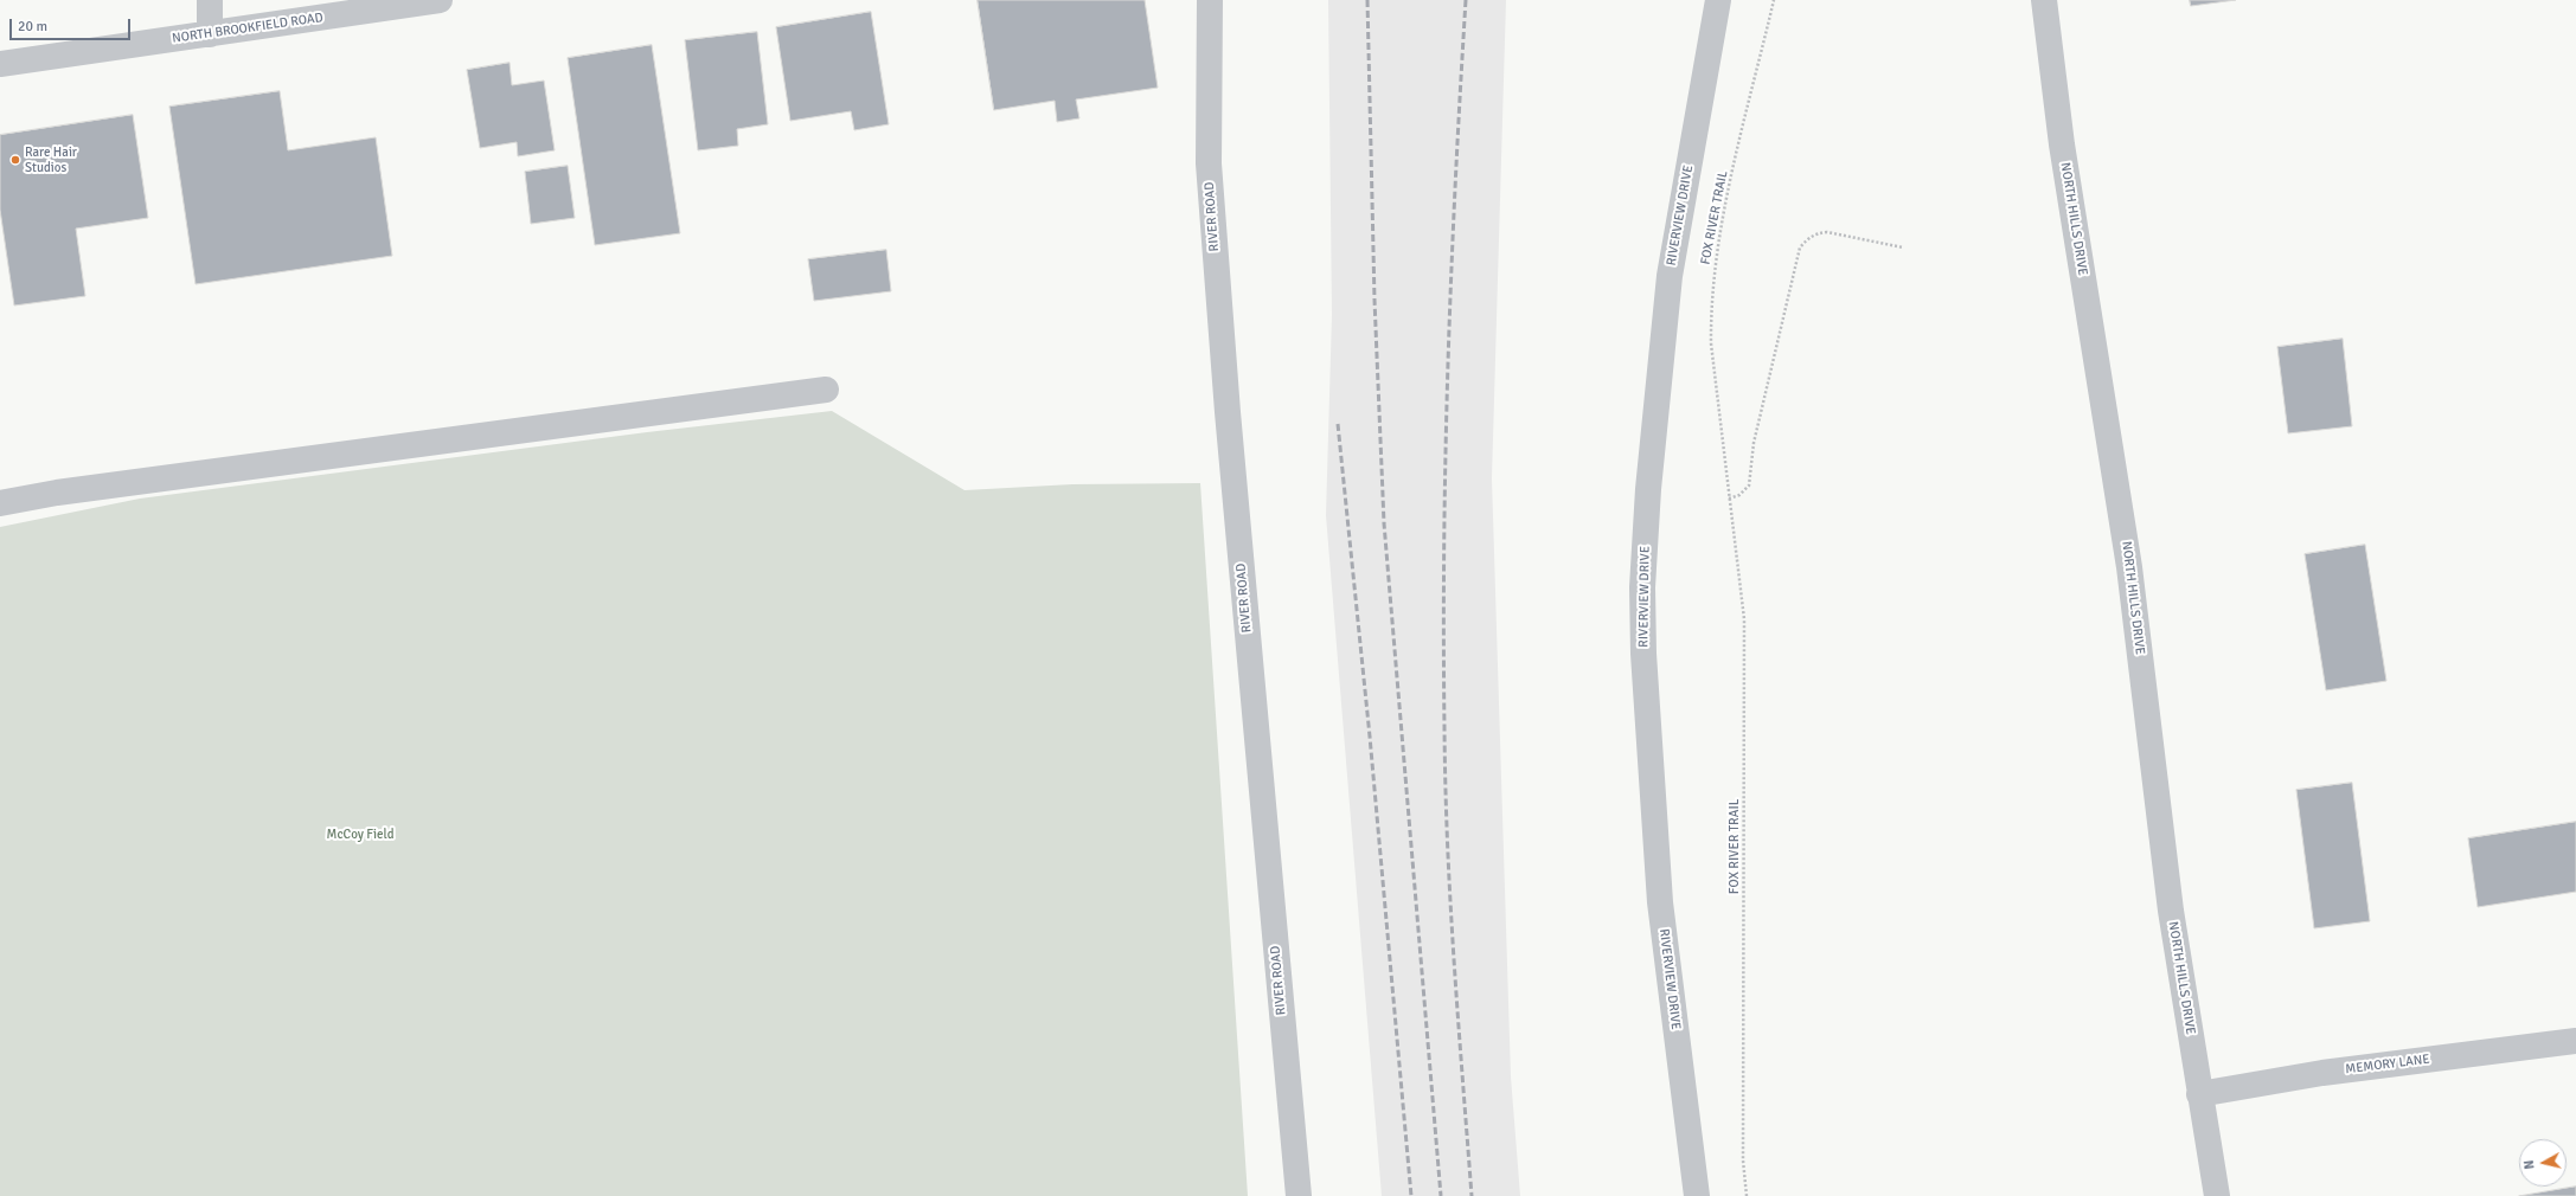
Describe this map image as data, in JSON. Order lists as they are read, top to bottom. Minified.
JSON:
{"streets":{"street":["NORTH BROOKFIELD ROAD","RIVERVIEW DRIVE","RIVER ROAD","NORTH HILLS DRIVE","MEMORY LANE"],"path":["FOX RIVER TRAIL"]},"crossings":[["NORTH HILLS DRIVE","MEMORY LANE"]],"parks":["McCoy Field"],"places":["Rare Hair Studios"],"scale_bar":"20 m","north":"left"}
